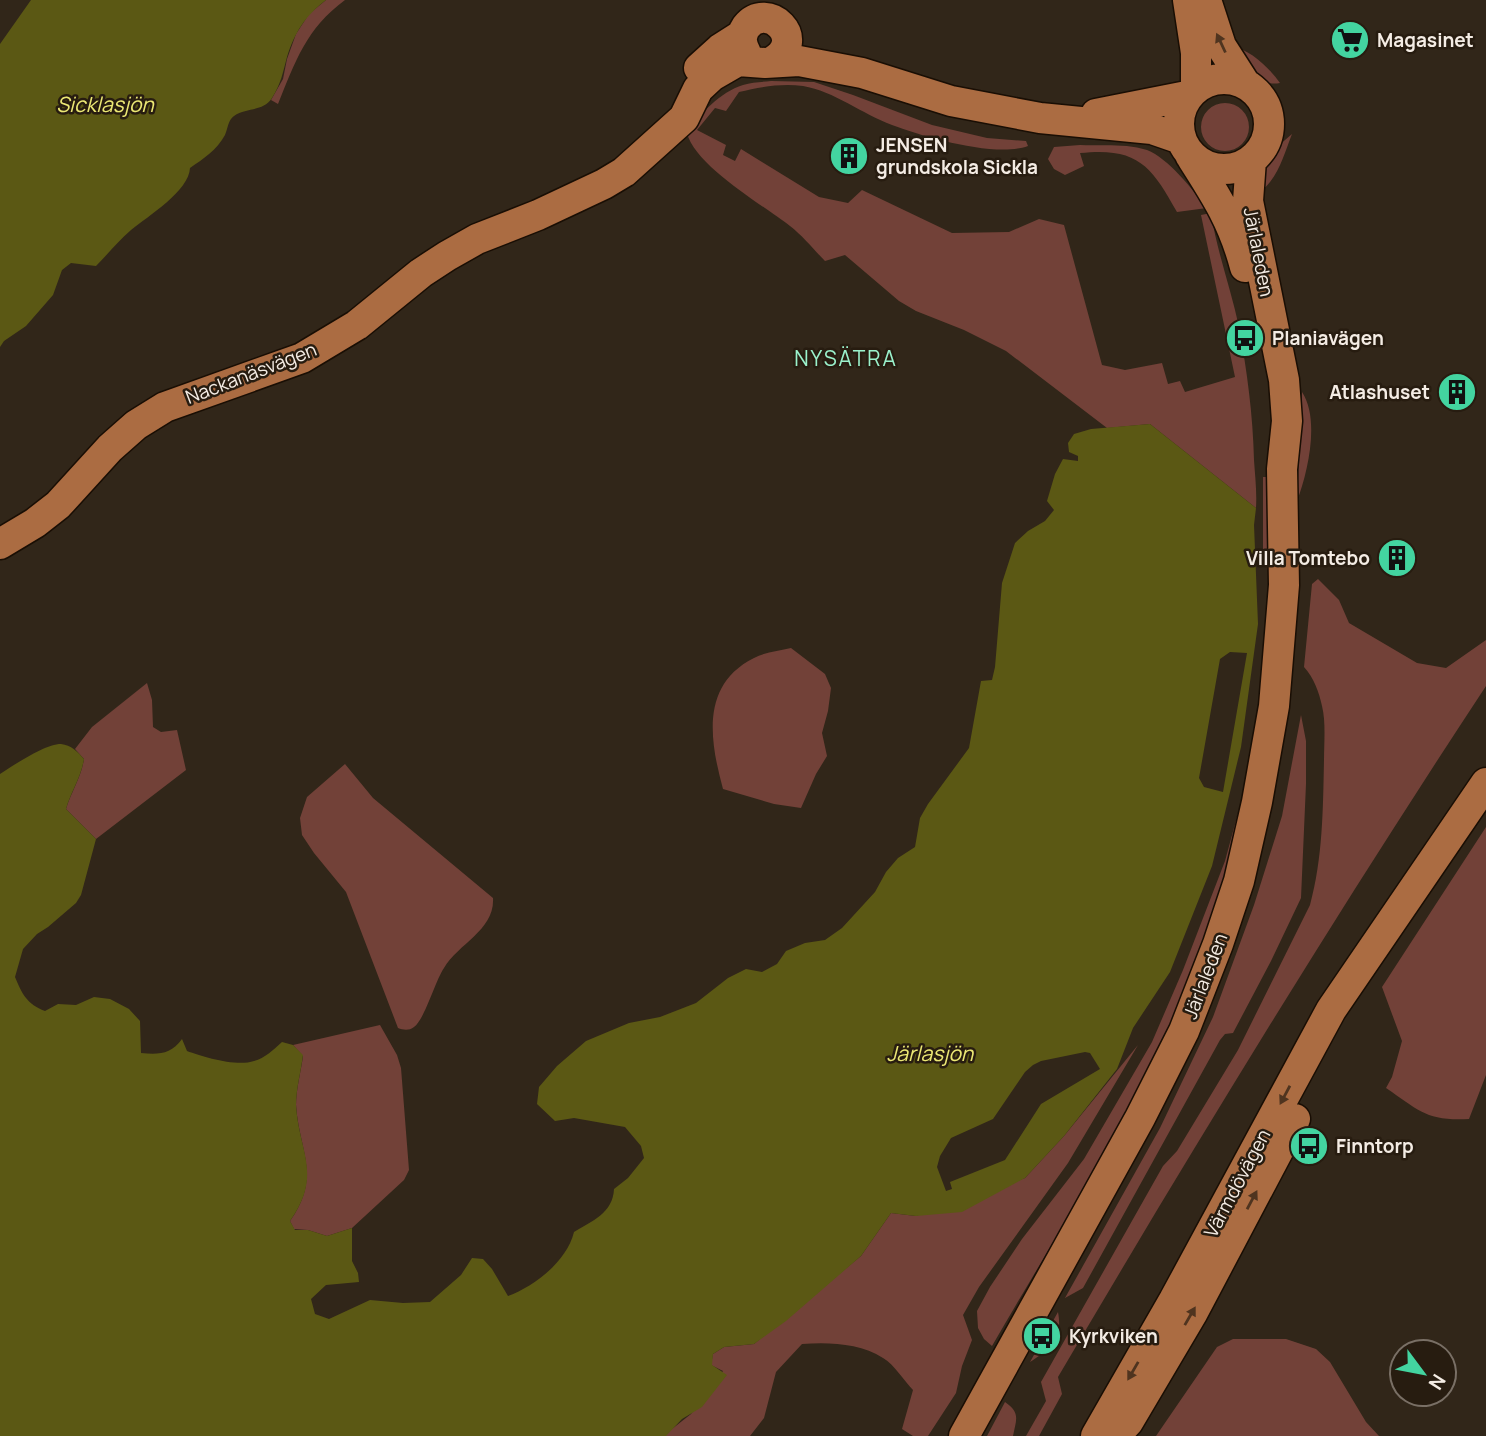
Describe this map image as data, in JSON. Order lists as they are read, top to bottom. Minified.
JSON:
{"streets":{"main road":["Järlaleden","Nackanäsvägen","Värmdövägen"]},"districts":["NYSÄTRA"],"water":["Sicklasjön","Järlasjön"],"places":{"supermarket":["Magasinet"],"building":["JENSEN grundskola Sickla","Atlashuset","Villa Tomtebo"],"bus stop":["Planiavägen","Finntorp","Kyrkviken"]},"north":"bottom right"}
